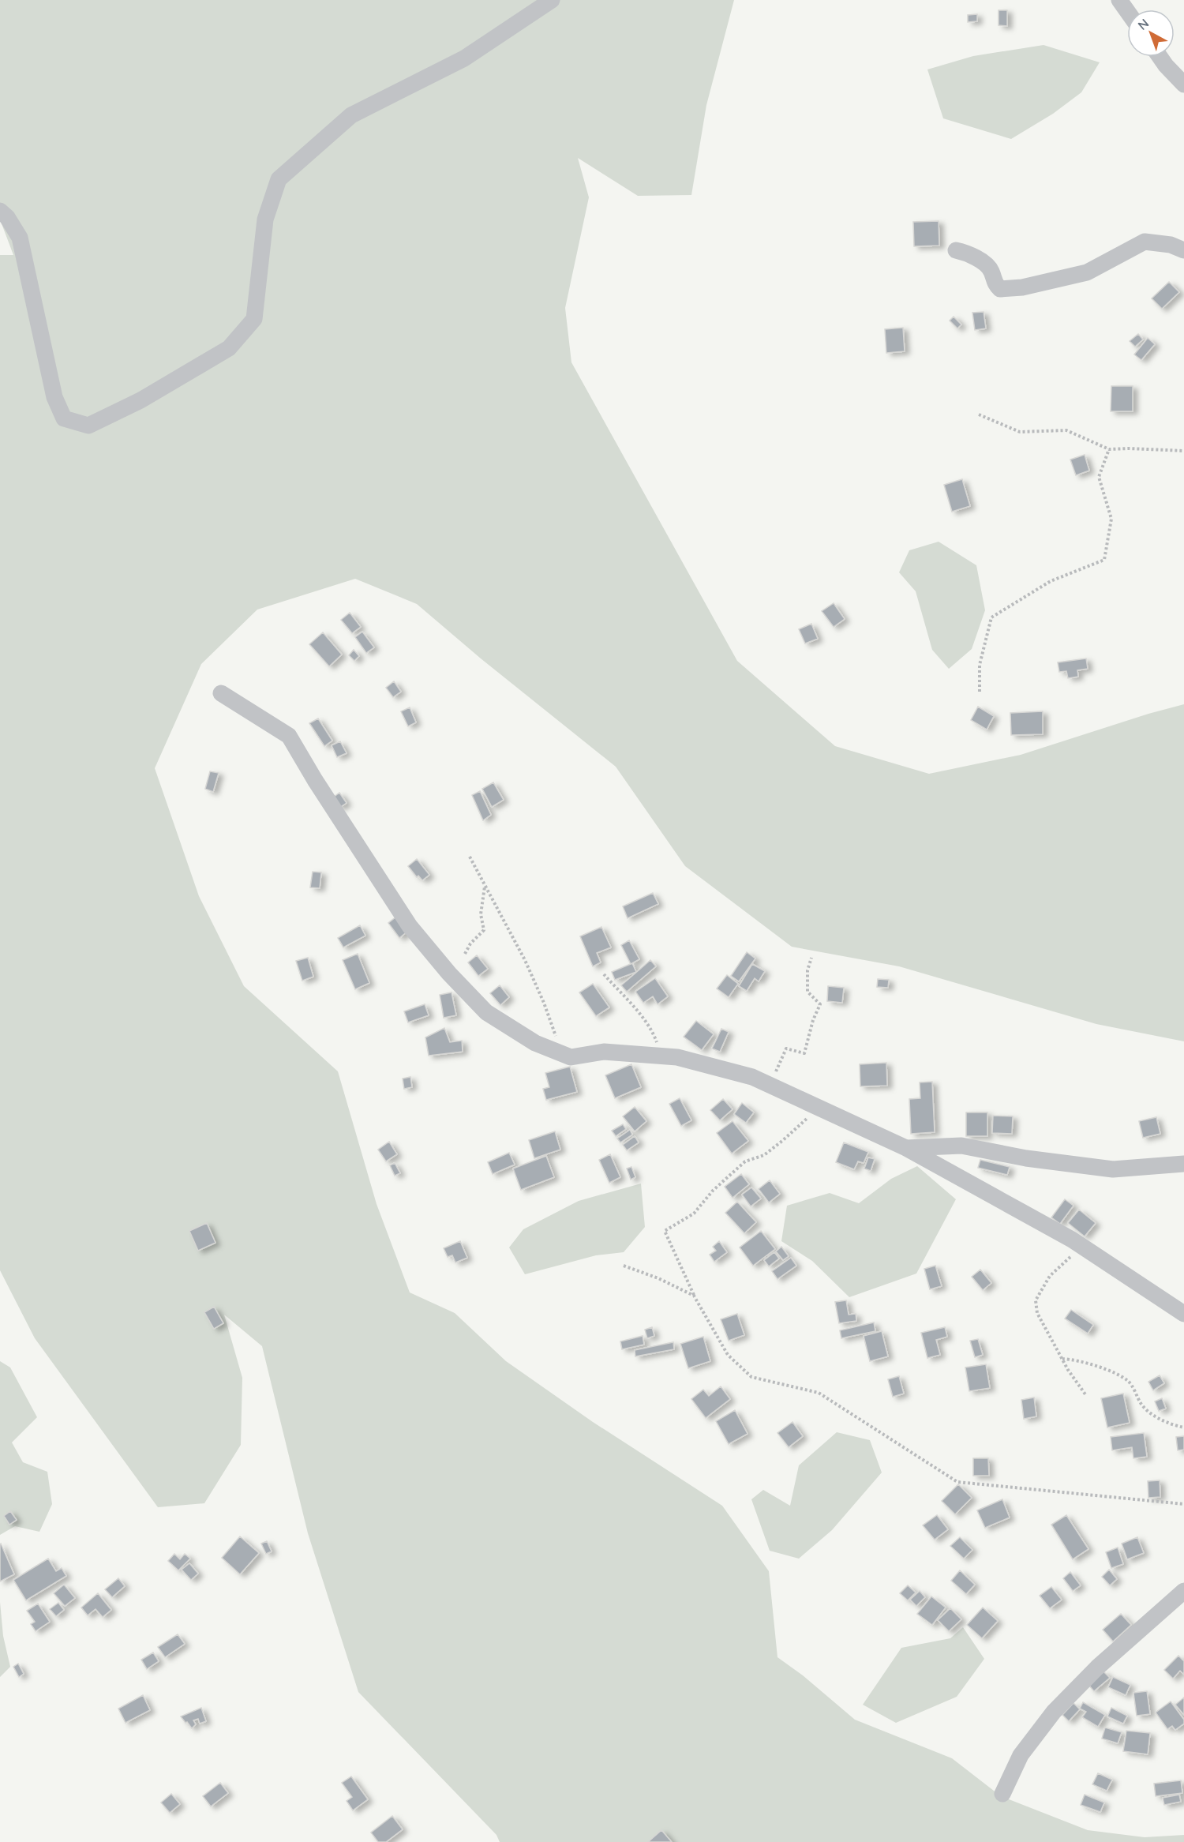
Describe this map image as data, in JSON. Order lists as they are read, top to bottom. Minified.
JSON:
{"north":"top left"}
